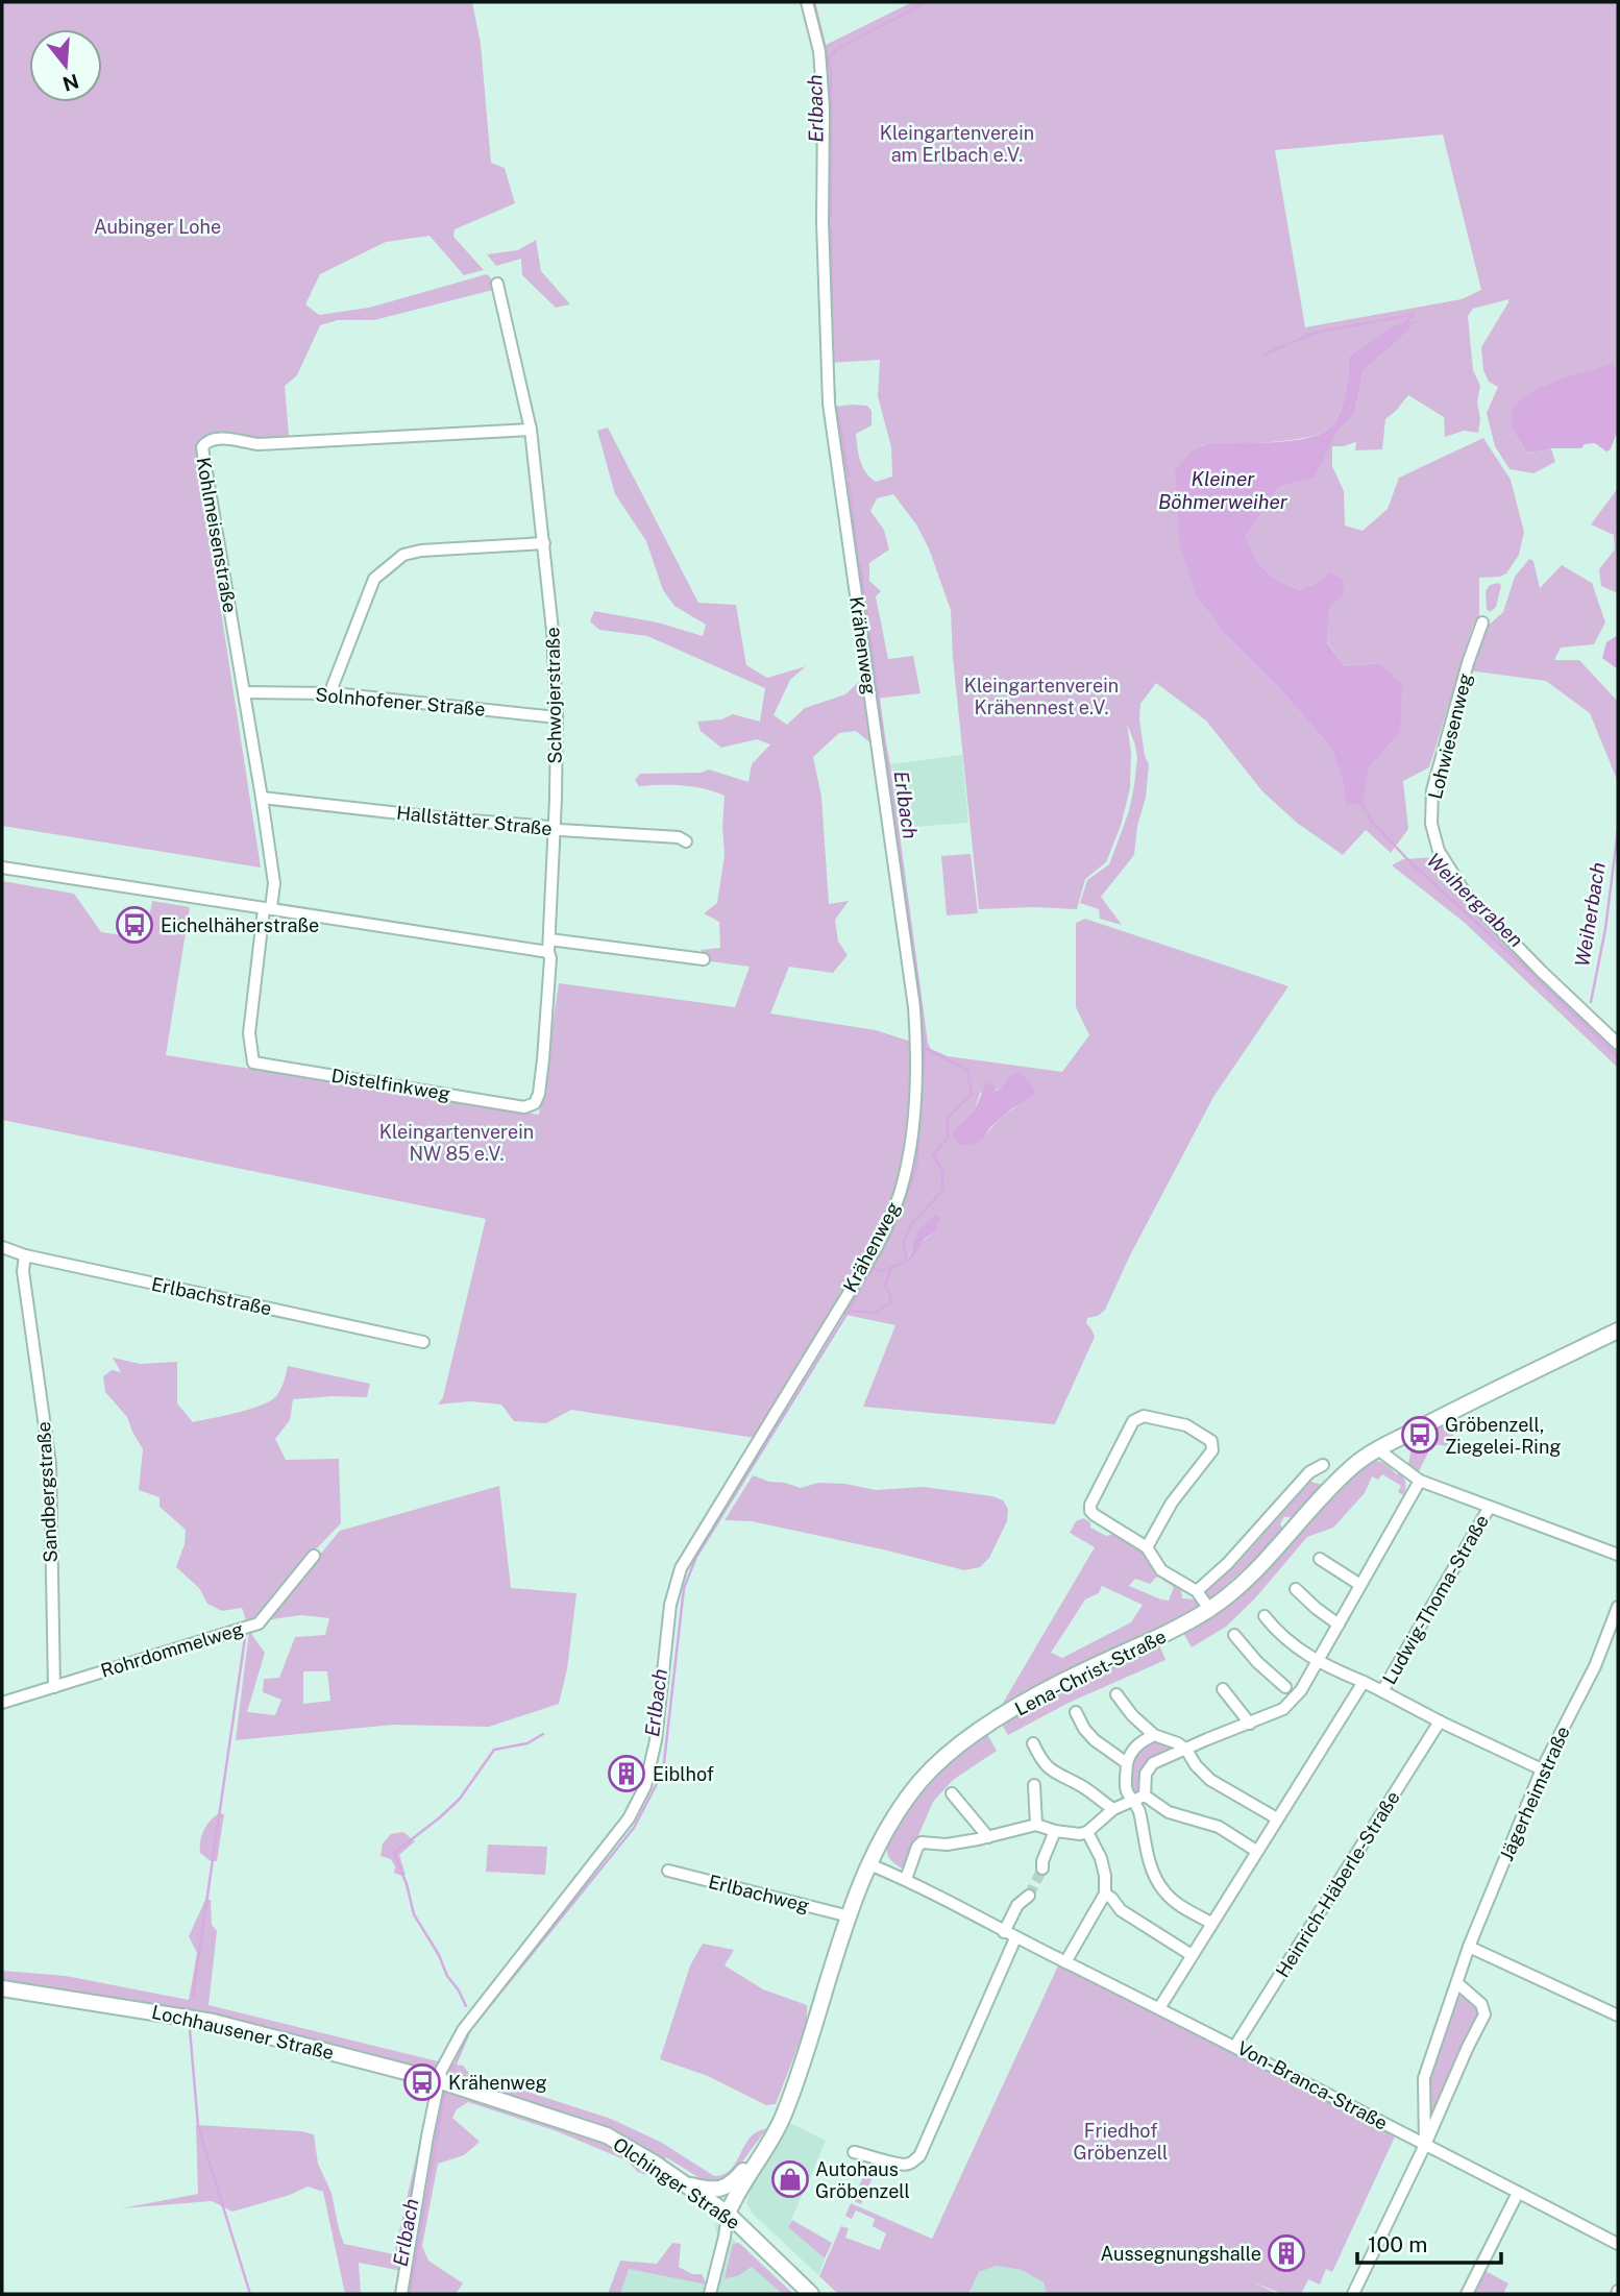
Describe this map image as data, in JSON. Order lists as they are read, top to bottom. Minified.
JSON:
{"streets":{"street":["Kohlmeisenstraße","Krähenweg","Schwojerstraße","Solnhofener Straße","Lohwiesenweg","Hallstätter Straße","Distelfinkweg","Erlbachstraße","Sandbergstraße","Ludwig-Thoma-Straße","Rohrdommelweg","Lena-Christ-Straße","Jägerheimstraße","Heinrich-Häberle-Straße","Erlbachweg","Lochhausener Straße","Von-Branca-Straße","Olchinger Straße"]},"crossings":[["Kohlmeisenstraße","Schwojerstraße"],["Kohlmeisenstraße","Solnhofener Straße"],["Kohlmeisenstraße","Hallstätter Straße"],["Kohlmeisenstraße","Distelfinkweg"],["Krähenweg","Lochhausener Straße"],["Krähenweg","Olchinger Straße"],["Schwojerstraße","Solnhofener Straße"],["Schwojerstraße","Hallstätter Straße"],["Schwojerstraße","Distelfinkweg"],["Erlbachstraße","Sandbergstraße"],["Sandbergstraße","Rohrdommelweg"],["Ludwig-Thoma-Straße","Jägerheimstraße"],["Ludwig-Thoma-Straße","Heinrich-Häberle-Straße"],["Lena-Christ-Straße","Erlbachweg"],["Lena-Christ-Straße","Von-Branca-Straße"],["Lena-Christ-Straße","Olchinger Straße"],["Jägerheimstraße","Von-Branca-Straße"],["Heinrich-Häberle-Straße","Von-Branca-Straße"],["Lochhausener Straße","Olchinger Straße"]],"water":["Erlbach","Kleiner Böhmerweiher","Weihergraben","Weiherbach"],"parks":["Kleingartenverein am Erlbach e.V.","Aubinger Lohe","Kleingartenverein Krähennest e.V.","Kleingartenverein NW 85 e.V.","Friedhof Gröbenzell"],"places":{"bus stop":["Eichelhäherstraße","Gröbenzell, Ziegelei-Ring","Krähenweg"],"building":["Eiblhof","Aussegnungshalle"],"shop":["Autohaus Gröbenzell"]},"scale_bar":"100 m","north":"bottom"}
